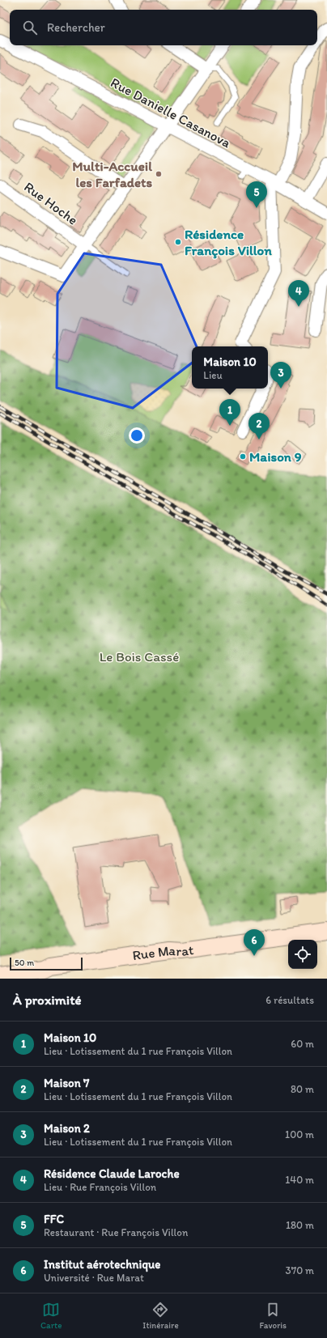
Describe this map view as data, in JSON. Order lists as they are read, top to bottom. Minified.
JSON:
{"streets":{"main road":["Rue Marat"],"street":["Rue Danielle Casanova","Rue Hoche"]},"parks":["Le Bois Cassé"],"places":["Multi-Accueil les Farfadets","Résidence François Villon","Maison 9"],"scale_bar":"50 m","page":{"search":"Rechercher","pins":["5","4","3","1","2","6"],"popup":["Maison 10","Lieu"],"scale":"50 m","heading":["À proximité","6 résultats"],"list":[{"mark":"1","name":"Maison 10","note":"Lieu · Lotissement du 1 rue François Villon","value":"60 m"},{"mark":"2","name":"Maison 7","note":"Lieu · Lotissement du 1 rue François Villon","value":"80 m"},{"mark":"3","name":"Maison 2","note":"Lieu · Lotissement du 1 rue François Villon","value":"100 m"},{"mark":"4","name":"Résidence Claude Laroche","note":"Lieu · Rue François Villon","value":"140 m"},{"mark":"5","name":"FFC","note":"Restaurant · Rue François Villon","value":"180 m"},{"mark":"6","name":"Institut aérotechnique","note":"Université · Rue Marat","value":"370 m"}],"nav":["Carte","Itinéraire","Favoris"]}}
